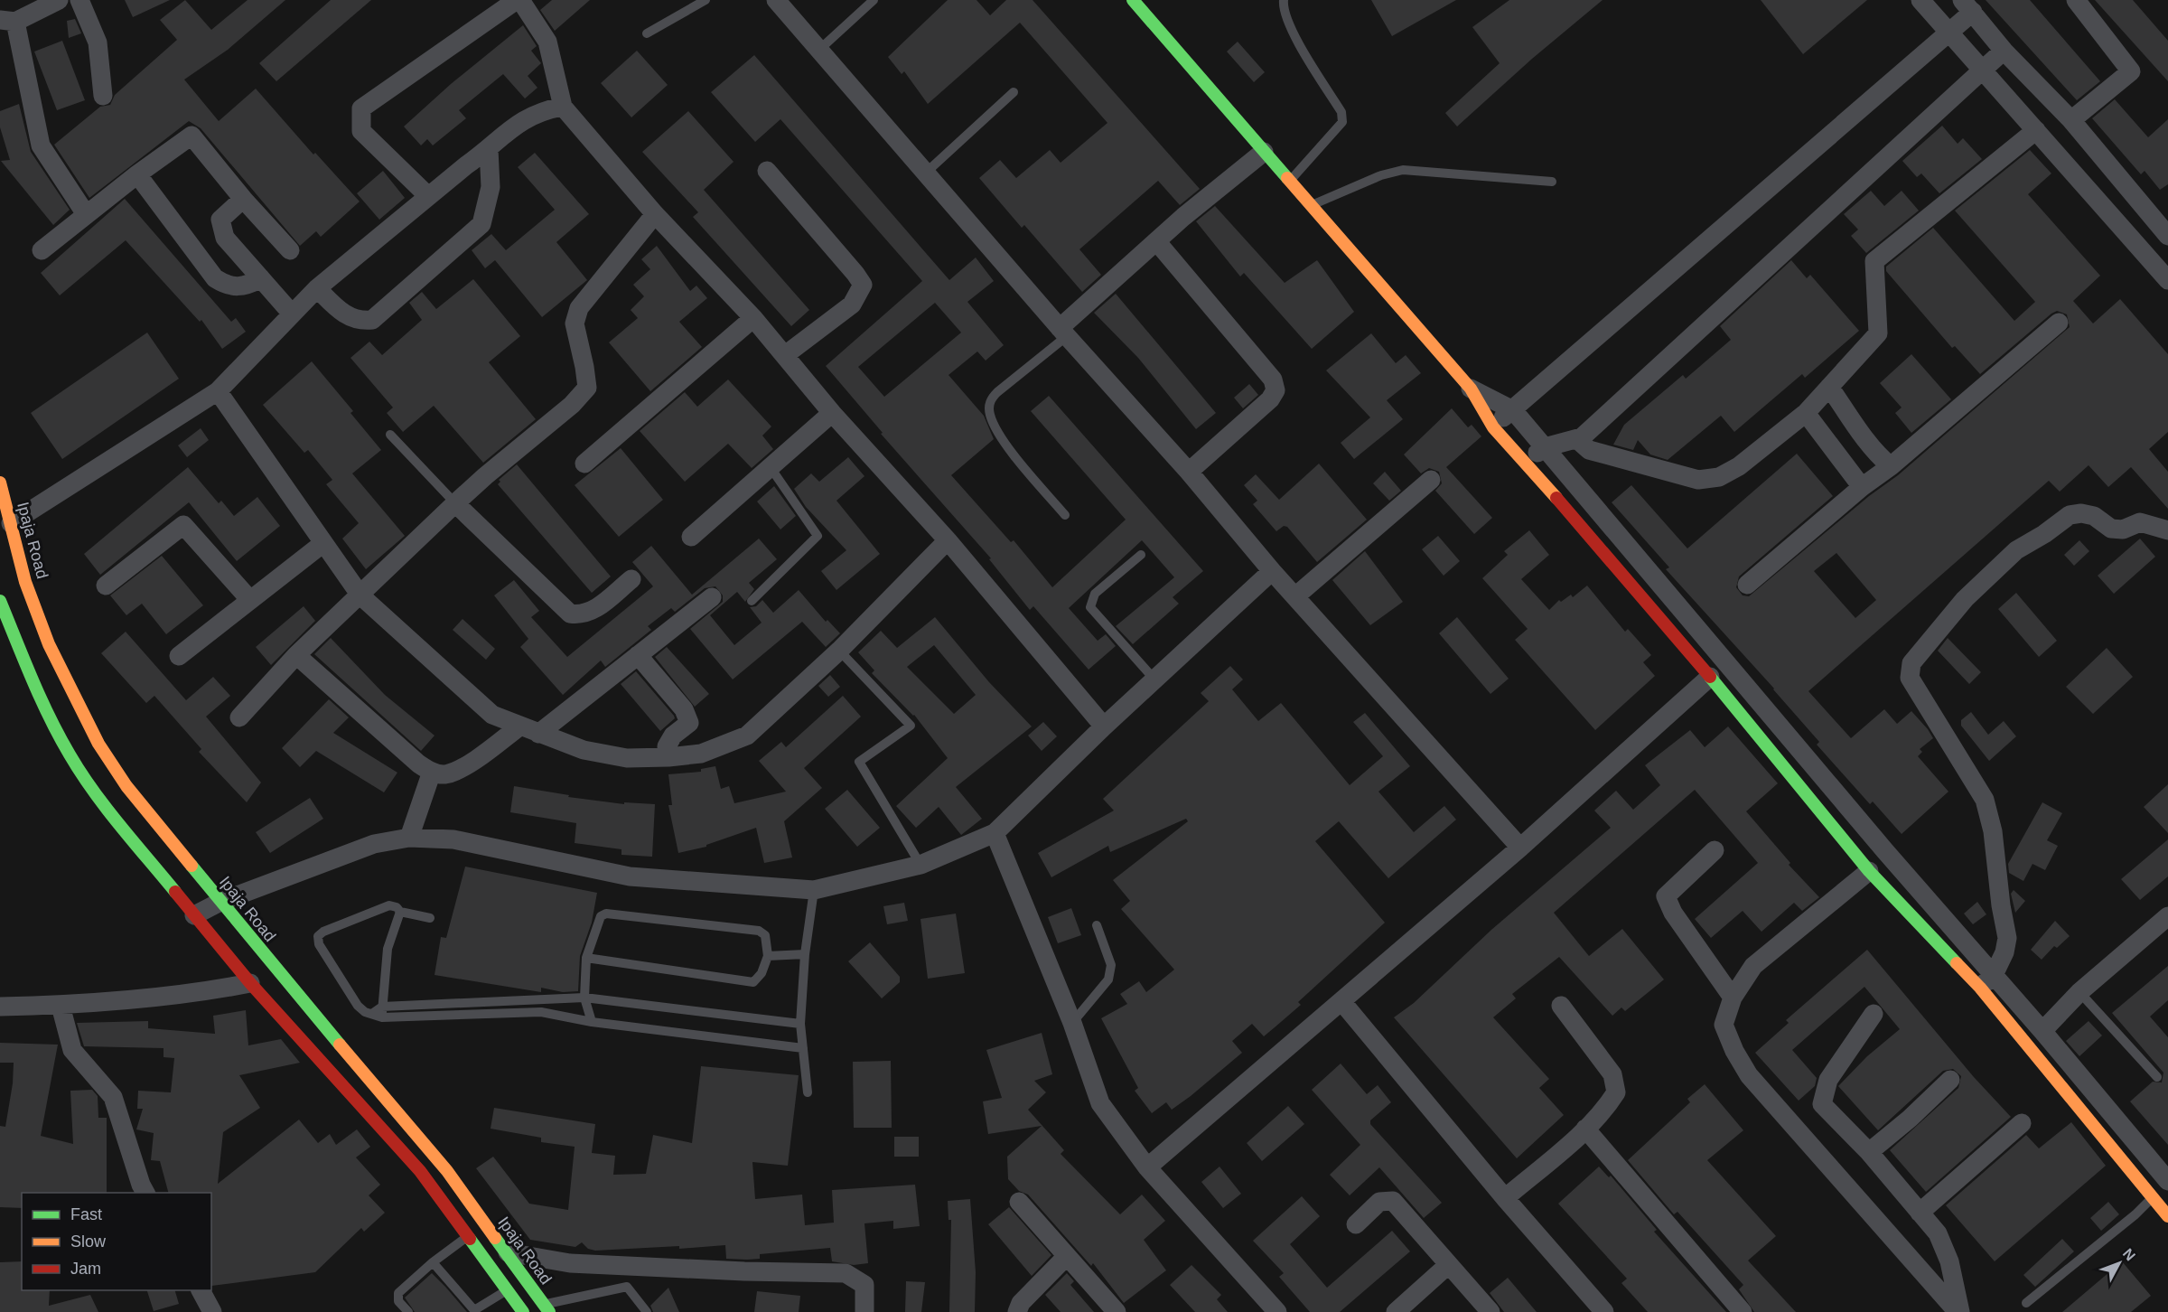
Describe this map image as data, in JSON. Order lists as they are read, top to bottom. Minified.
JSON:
{"streets":{"main road":["Ipaja Road"]},"legend":["Fast","Slow","Jam"],"north":"top right"}
